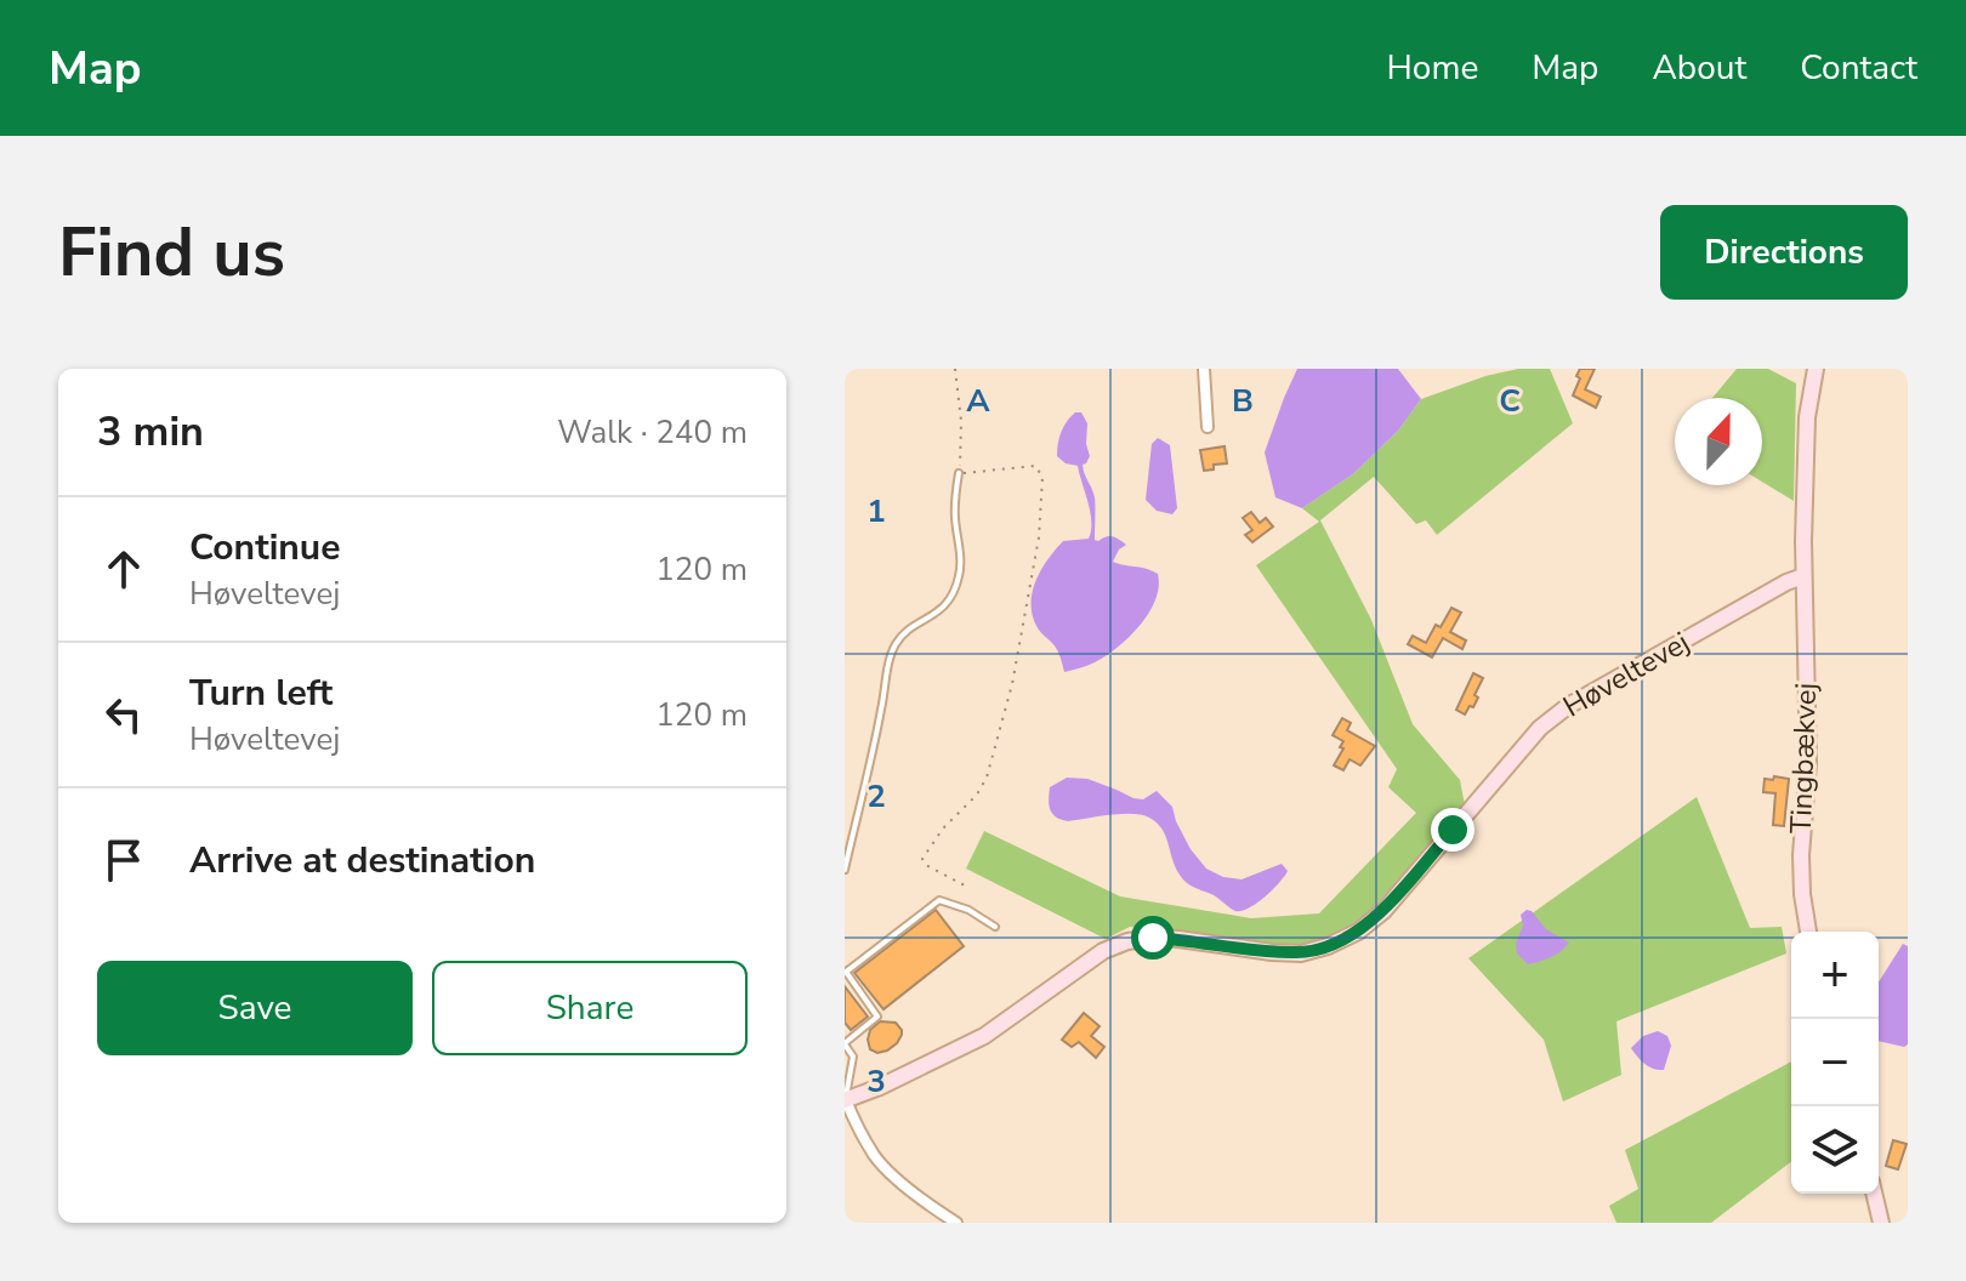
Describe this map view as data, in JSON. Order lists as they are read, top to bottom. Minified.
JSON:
{"streets":{"street":["Høveltevej","Tingbækvej"]},"crossings":[["Høveltevej","Tingbækvej"]],"north":"top","page":{"header":"Map","nav":["Home","Map","About","Contact"],"buttons":["Directions",["Save","Share"]],"title":"Find us","heading":["3 min","Walk · 240 m"],"list":[["Continue","Høveltevej","120 m"],["Turn left","Høveltevej","120 m"],"Arrive at destination"],"map_buttons":["+","−"]},"grid":{"columns":["A","B","C"],"rows":["1","2","3"]}}
